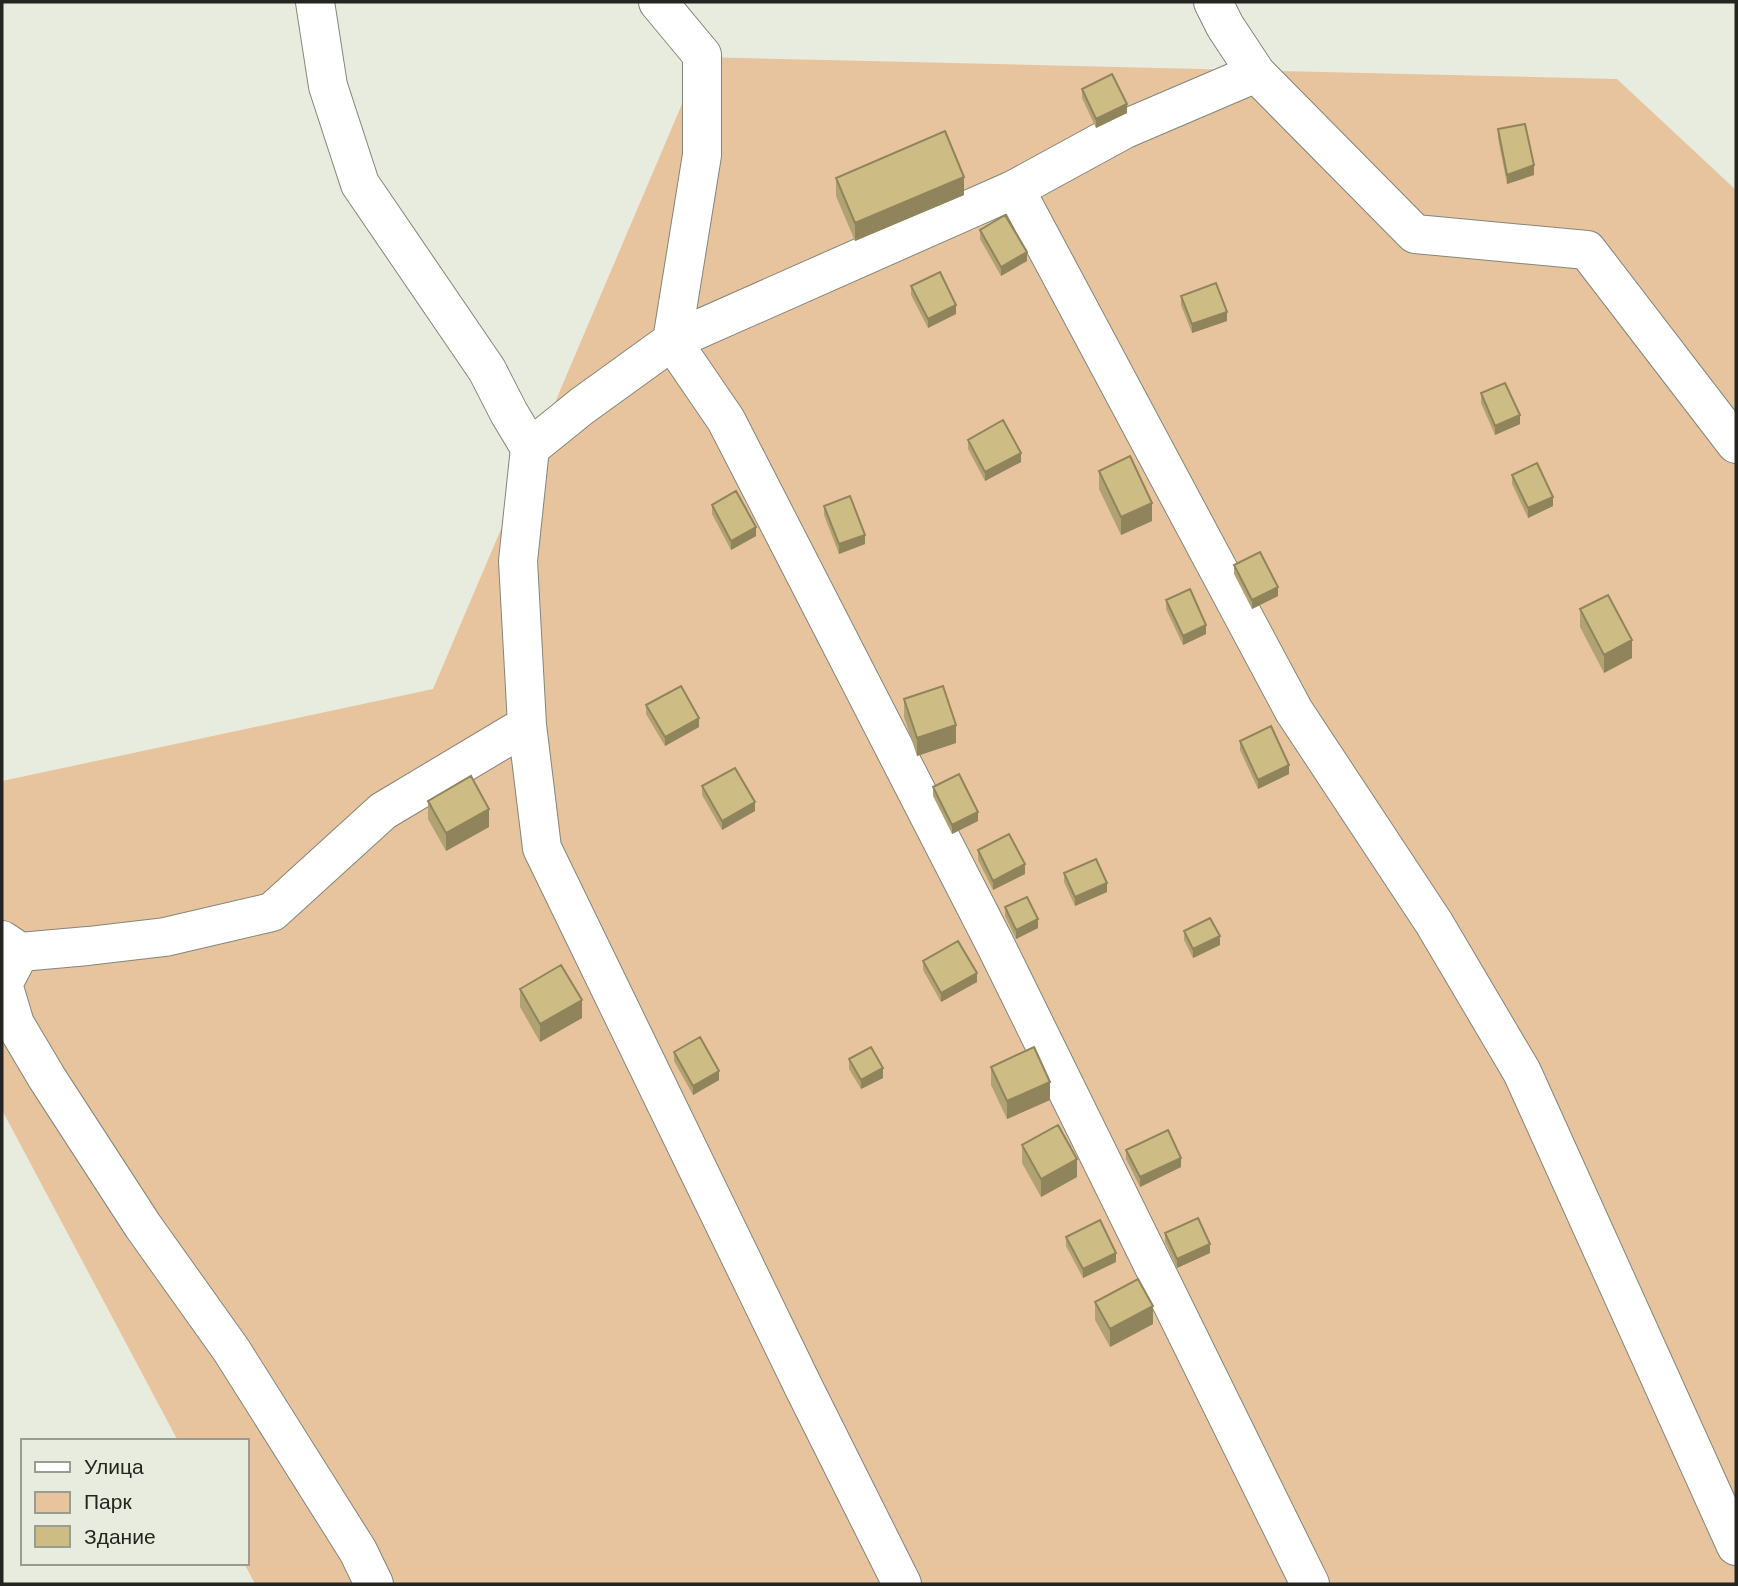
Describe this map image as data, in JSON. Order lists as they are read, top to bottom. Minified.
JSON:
{"legend":["Улица","Парк","Здание"]}
